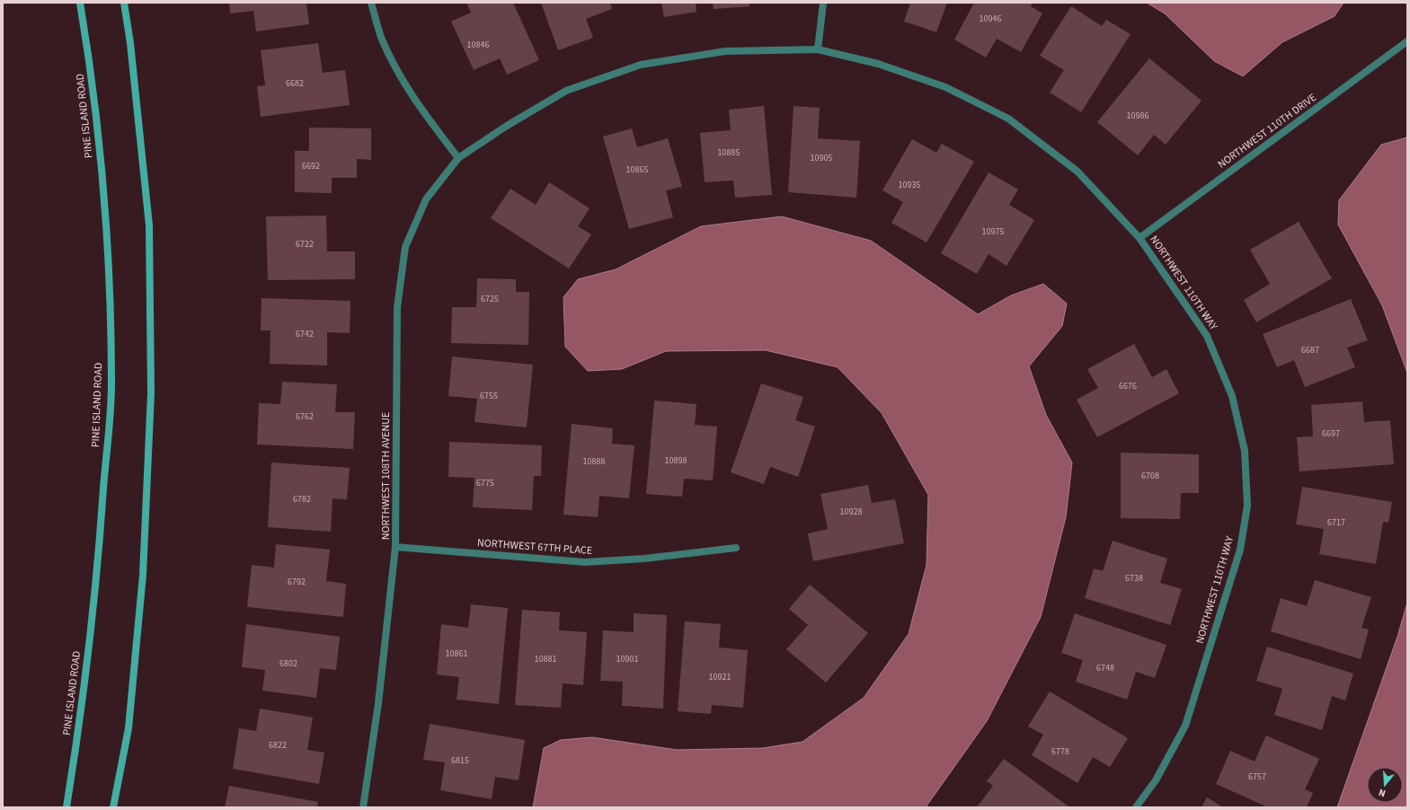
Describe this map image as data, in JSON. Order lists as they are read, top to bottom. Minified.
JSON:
{"streets":{"main road":["PINE ISLAND ROAD"],"street":["NORTHWEST 110TH DRIVE","NORTHWEST 110TH WAY","NORTHWEST 108TH AVENUE","NORTHWEST 67TH PLACE"]},"crossings":[["NORTHWEST 110TH DRIVE","NORTHWEST 110TH WAY"],["NORTHWEST 110TH WAY","NORTHWEST 108TH AVENUE"],["NORTHWEST 108TH AVENUE","NORTHWEST 67TH PLACE"]],"house_numbers":["10946","10846","6682","10986","10885","10905","6692","10865","10935","10975","6722","6725","6742","6687","6676","6755","6762","6697","10898","10888","6708","6775","6782","10928","6717","6738","6792","10861","10881","10901","6802","6748","10921","6822","6778","6815","6757"],"north":"bottom"}
